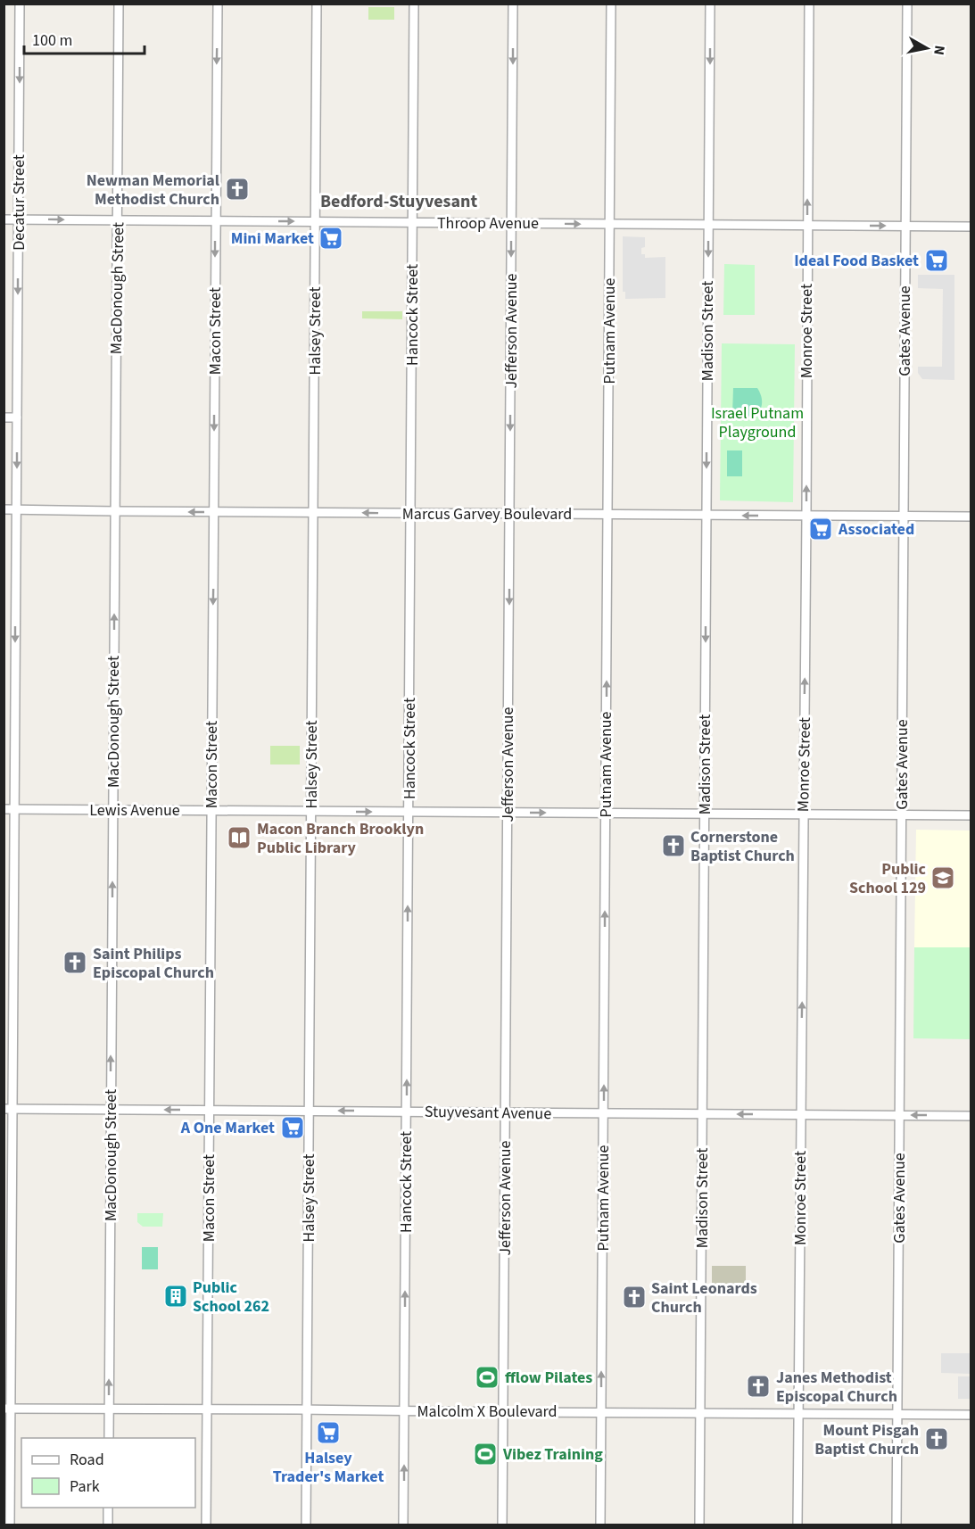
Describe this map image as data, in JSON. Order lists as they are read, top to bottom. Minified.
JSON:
{"streets":{"street":["Decatur Street","Throop Avenue","MacDonough Street","Hancock Street","Macon Street","Halsey Street","Jefferson Avenue","Putnam Avenue","Madison Street","Monroe Street","Gates Avenue","Marcus Garvey Boulevard","Lewis Avenue","Stuyvesant Avenue","Malcolm X Boulevard"]},"crossings":[["Decatur Street","Throop Avenue"],["Decatur Street","Marcus Garvey Boulevard"],["Decatur Street","Lewis Avenue"],["Decatur Street","Stuyvesant Avenue"],["Decatur Street","Malcolm X Boulevard"],["Throop Avenue","MacDonough Street"],["Throop Avenue","Hancock Street"],["Throop Avenue","Macon Street"],["Throop Avenue","Halsey Street"],["Throop Avenue","Jefferson Avenue"],["Throop Avenue","Putnam Avenue"],["Throop Avenue","Madison Street"],["Throop Avenue","Monroe Street"],["Throop Avenue","Gates Avenue"],["MacDonough Street","Marcus Garvey Boulevard"],["MacDonough Street","Lewis Avenue"],["MacDonough Street","Stuyvesant Avenue"],["MacDonough Street","Malcolm X Boulevard"],["Hancock Street","Marcus Garvey Boulevard"],["Hancock Street","Lewis Avenue"],["Hancock Street","Stuyvesant Avenue"],["Hancock Street","Malcolm X Boulevard"],["Macon Street","Marcus Garvey Boulevard"],["Macon Street","Lewis Avenue"],["Macon Street","Stuyvesant Avenue"],["Macon Street","Malcolm X Boulevard"],["Halsey Street","Marcus Garvey Boulevard"],["Halsey Street","Lewis Avenue"],["Halsey Street","Stuyvesant Avenue"],["Halsey Street","Malcolm X Boulevard"],["Jefferson Avenue","Marcus Garvey Boulevard"],["Jefferson Avenue","Lewis Avenue"],["Jefferson Avenue","Stuyvesant Avenue"],["Jefferson Avenue","Malcolm X Boulevard"],["Putnam Avenue","Marcus Garvey Boulevard"],["Putnam Avenue","Lewis Avenue"],["Putnam Avenue","Stuyvesant Avenue"],["Putnam Avenue","Malcolm X Boulevard"],["Madison Street","Marcus Garvey Boulevard"],["Madison Street","Lewis Avenue"],["Madison Street","Stuyvesant Avenue"],["Madison Street","Malcolm X Boulevard"],["Monroe Street","Marcus Garvey Boulevard"],["Monroe Street","Lewis Avenue"],["Monroe Street","Stuyvesant Avenue"],["Monroe Street","Malcolm X Boulevard"],["Gates Avenue","Marcus Garvey Boulevard"],["Gates Avenue","Lewis Avenue"],["Gates Avenue","Stuyvesant Avenue"],["Gates Avenue","Malcolm X Boulevard"]],"one_way":["Decatur Street","Throop Avenue","MacDonough Street","Hancock Street","Macon Street","Jefferson Avenue","Putnam Avenue","Madison Street","Monroe Street","Stuyvesant Avenue"],"districts":["Bedford-Stuyvesant"],"parks":["Israel Putnam Playground"],"places":{"church":["Newman Memorial Methodist Church","Cornerstone Baptist Church","Saint Philips Episcopal Church","Saint Leonards Church","Janes Methodist Episcopal Church","Mount Pisgah Baptist Church"],"supermarket":["Mini Market","Ideal Food Basket","Associated","A One Market","Halsey Trader's Market"],"library":["Macon Branch Brooklyn Public Library"],"school or university":["Public School 129"],"building":["Public School 262"],"sports":["fflow Pilates","Vibez Training"]},"legend":["Road","Park"],"scale_bar":"100 m","north":"right"}
